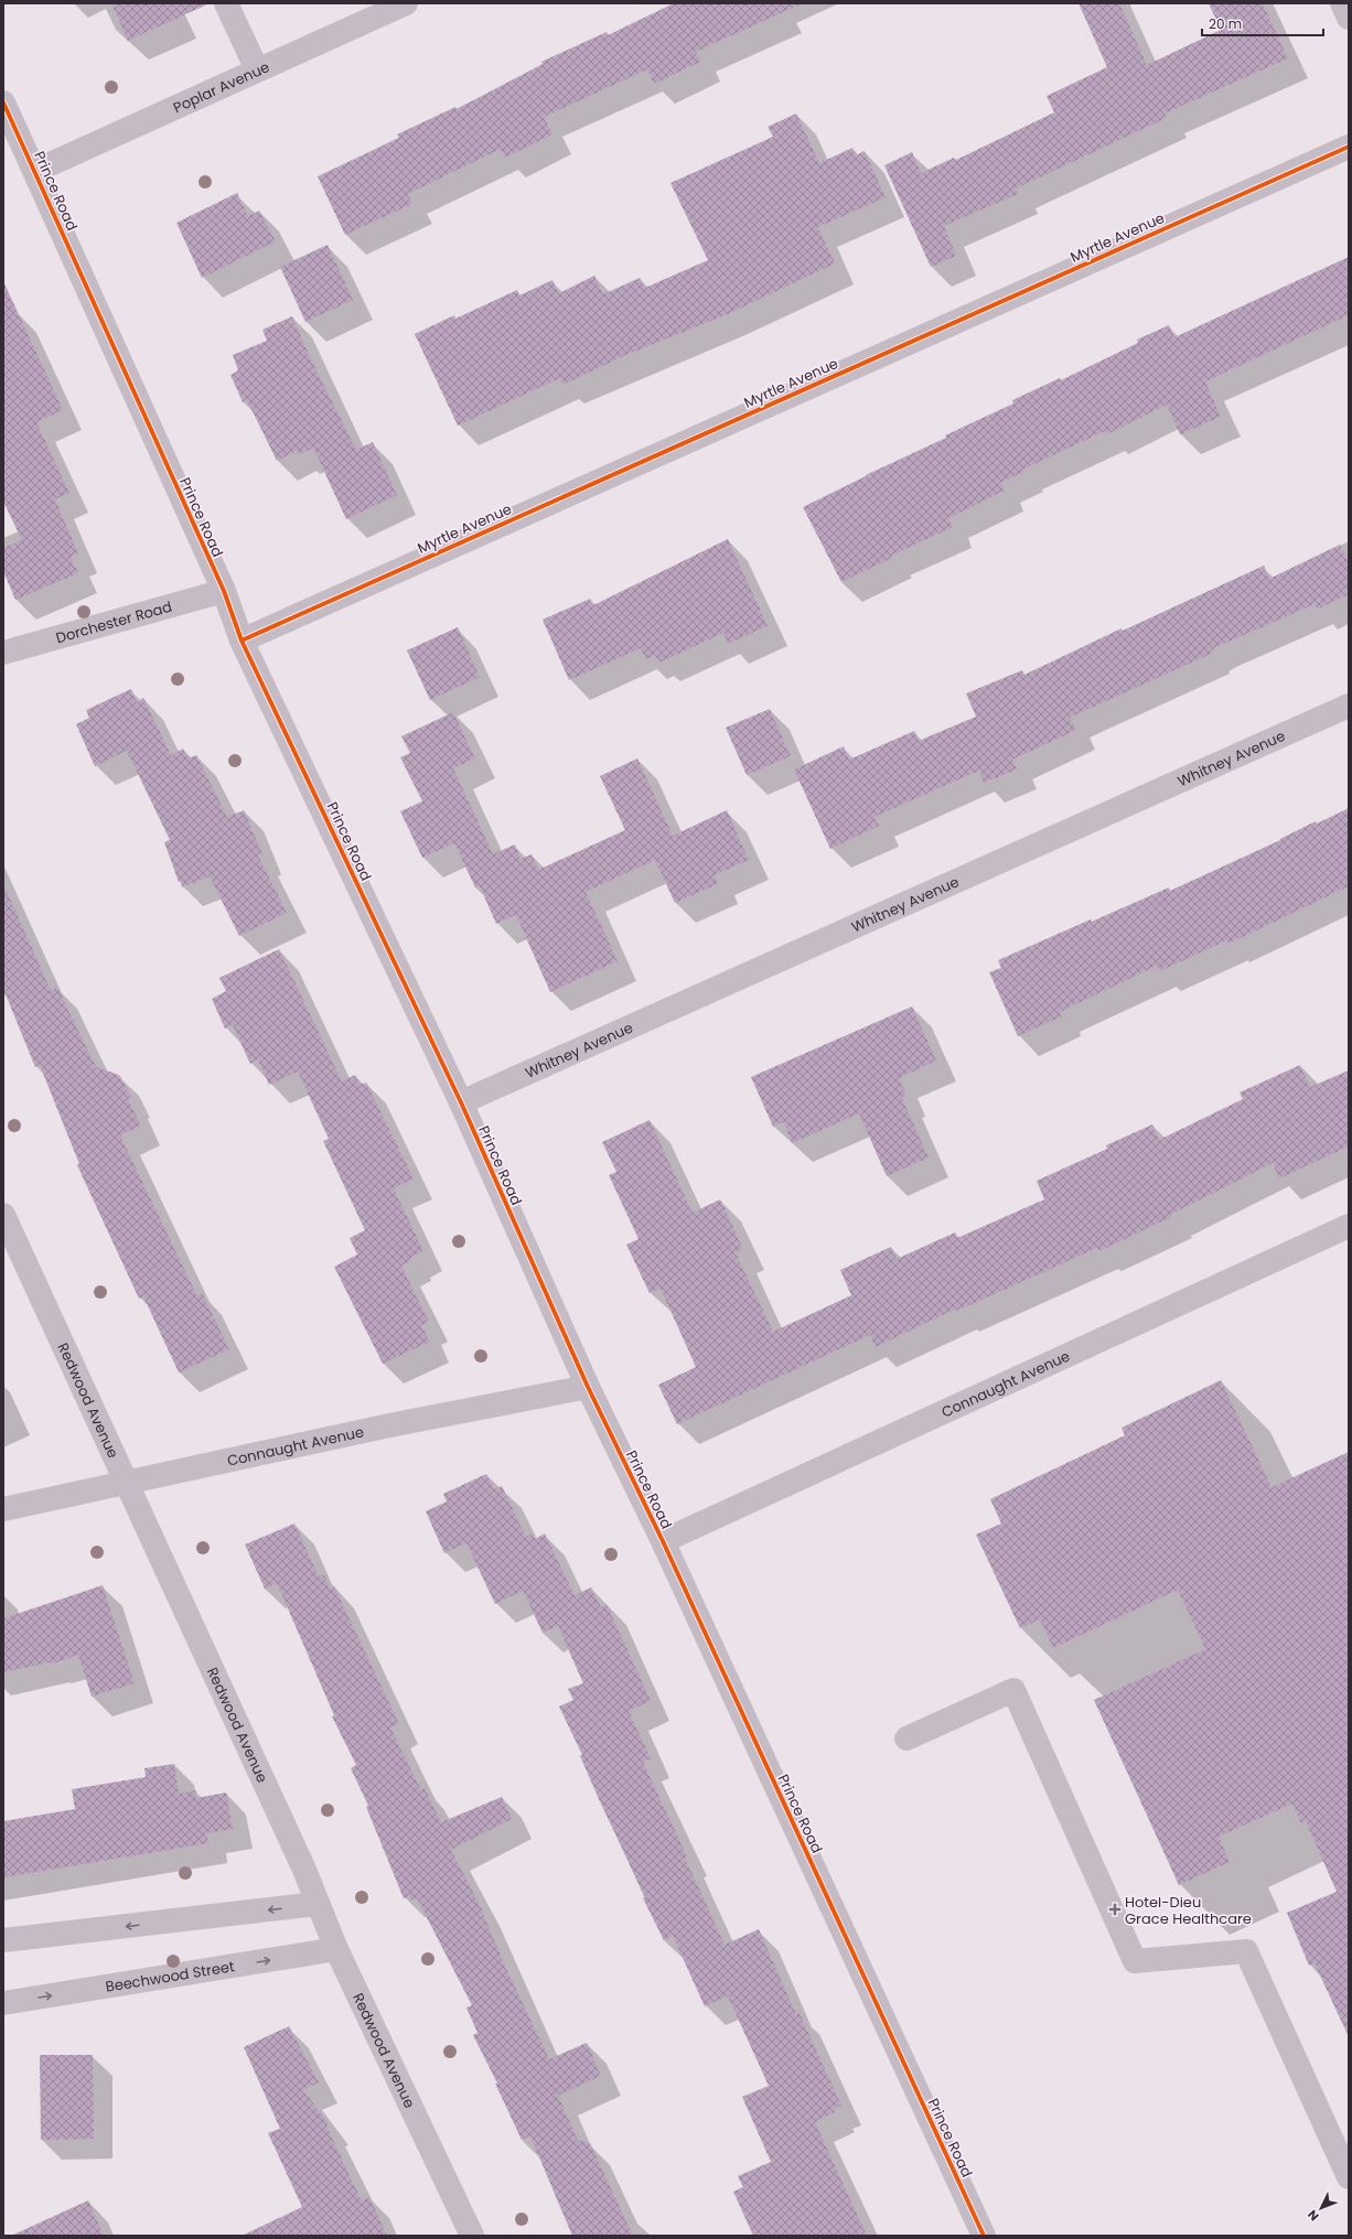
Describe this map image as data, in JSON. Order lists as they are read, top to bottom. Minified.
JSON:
{"streets":{"street":["Poplar Avenue","Prince Road","Myrtle Avenue","Dorchester Road","Whitney Avenue","Connaught Avenue","Redwood Avenue","Beechwood Street"]},"crossings":[["Poplar Avenue","Prince Road"],["Prince Road","Myrtle Avenue"],["Prince Road","Dorchester Road"],["Prince Road","Whitney Avenue"],["Prince Road","Connaught Avenue"],["Connaught Avenue","Redwood Avenue"],["Redwood Avenue","Beechwood Street"]],"places":{"health":["Hotel-Dieu Grace Healthcare"]},"scale_bar":"20 m","north":"bottom left"}
